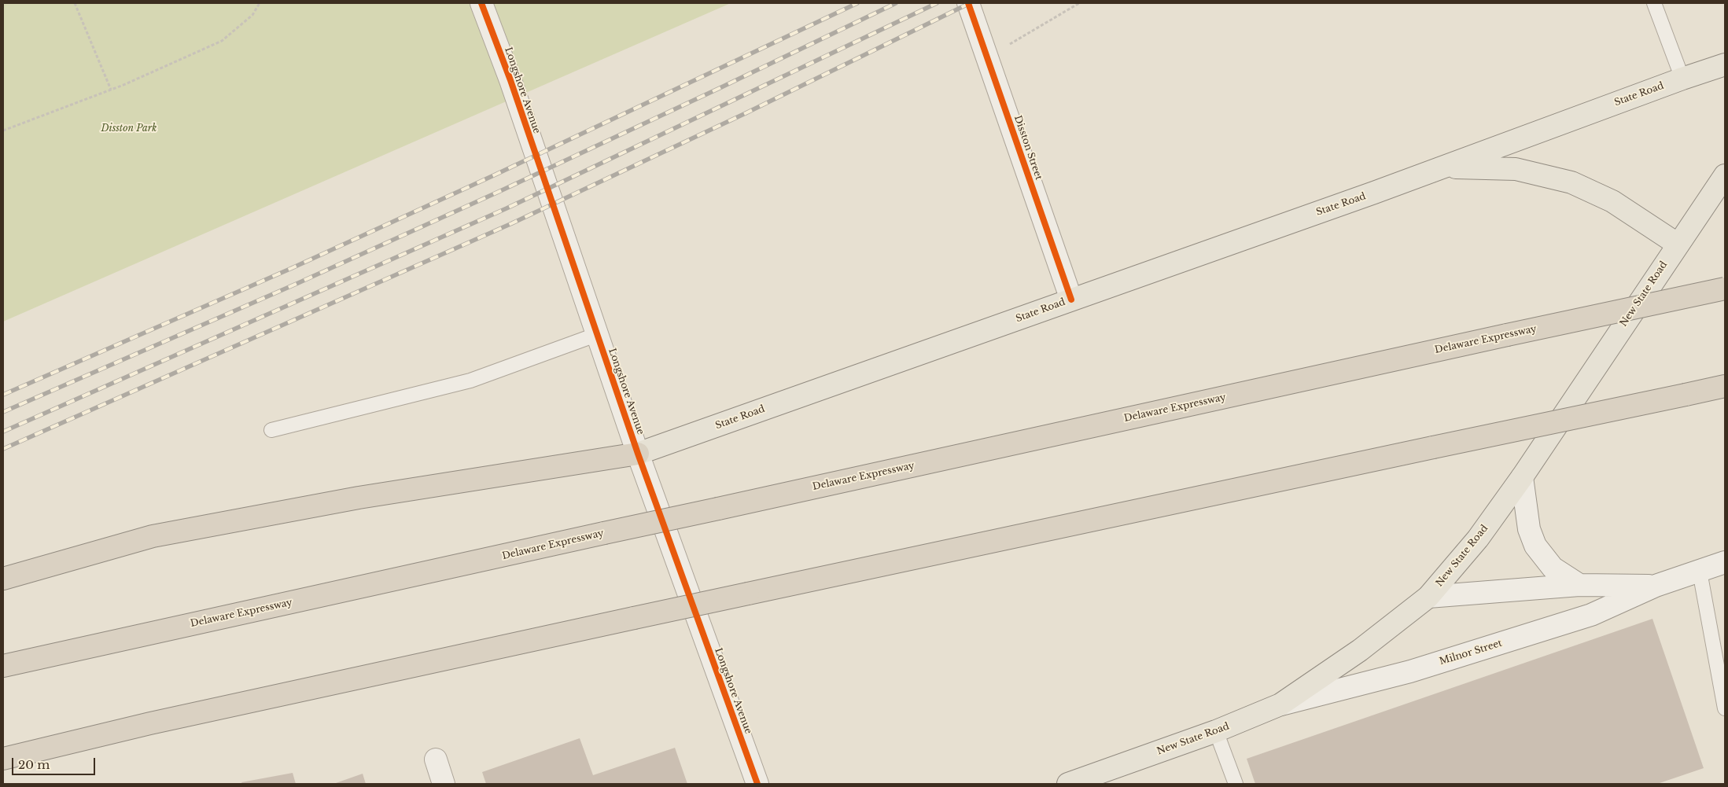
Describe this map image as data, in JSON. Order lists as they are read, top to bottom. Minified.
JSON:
{"streets":{"highway":["Delaware Expressway"],"main road":["State Road","New State Road"],"street":["Longshore Avenue","Disston Street","Milnor Street"]},"crossings":[["Longshore Avenue","State Road"],["State Road","Disston Street"],["State Road","New State Road"],["New State Road","Milnor Street"]],"parks":["Disston Park"],"scale_bar":"20 m"}
